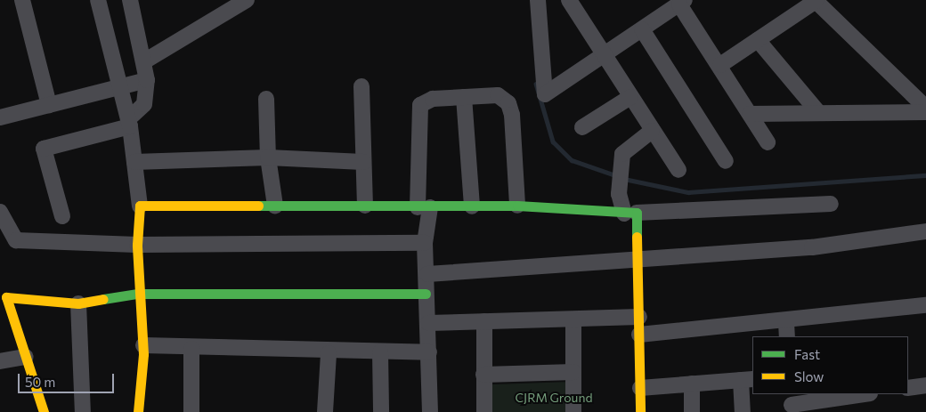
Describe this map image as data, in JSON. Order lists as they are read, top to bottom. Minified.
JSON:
{"parks":["CJRM Ground"],"legend":["Fast","Slow"],"scale_bar":"50 m"}
